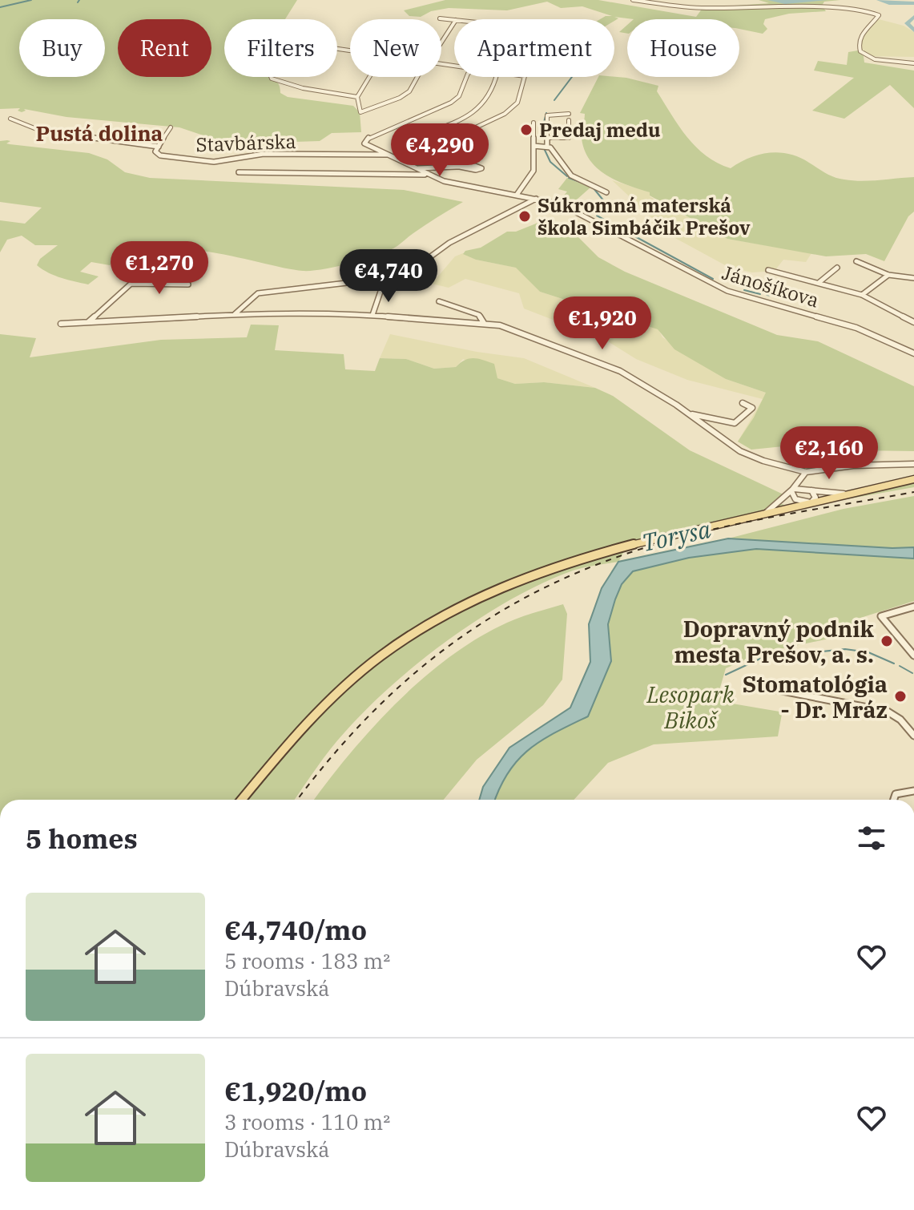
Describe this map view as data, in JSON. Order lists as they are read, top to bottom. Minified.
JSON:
{"streets":{"street":["Stavbárska","Jánošíkova"]},"crossings":[["Stavbárska","Jánošíkova"]],"districts":["Pustá dolina"],"water":["Torysa"],"parks":["Lesopark Bikoš"],"places":["Predaj medu","Súkromná materská škola Simbáčik Prešov","Dopravný podnik mesta Prešov, a. s.","Stomatológia - Dr. Mráz"],"page":{"chip":["Buy","Rent","Filters","New","Apartment","House"],"price":["€4,290","€1,270","€4,740","€1,920","€2,160"],"heading":"5 homes","list":[{"name":"€4,740/mo","note":"5 rooms · 183 m² · Dúbravská"},{"name":"€1,920/mo","note":"3 rooms · 110 m² · Dúbravská"}]}}
